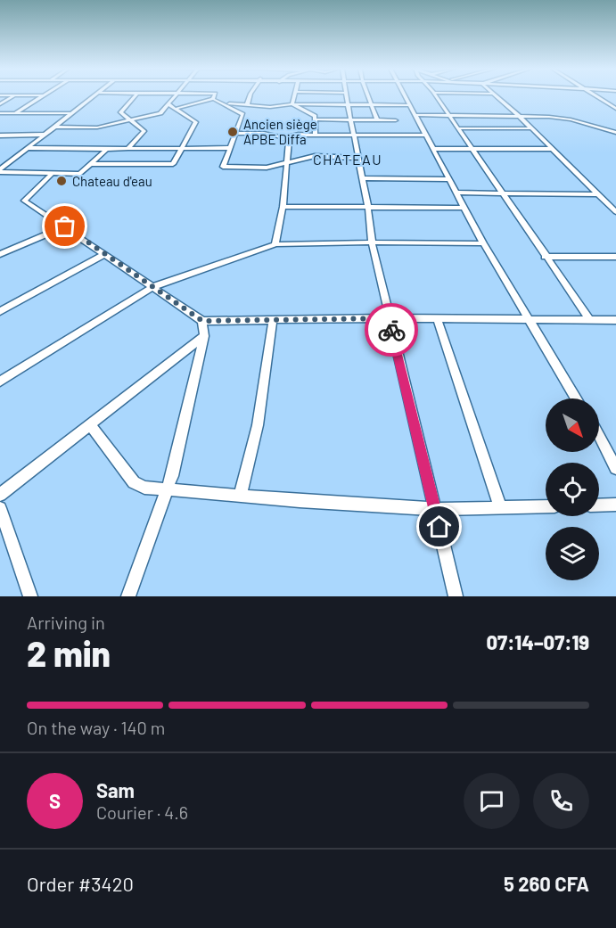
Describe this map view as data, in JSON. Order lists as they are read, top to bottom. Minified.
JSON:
{"districts":["CHATEAU"],"places":["Ancien siège APBE Diffa","Chateau d'eau"],"north":"bottom right","page":{"heading":["2 min","Arriving in","07:14–07:19"],"panel":["Sam","Courier · 4.6","Order #3420","5 260 CFA"],"bar":"On the way · 140 m","round":"S"}}
